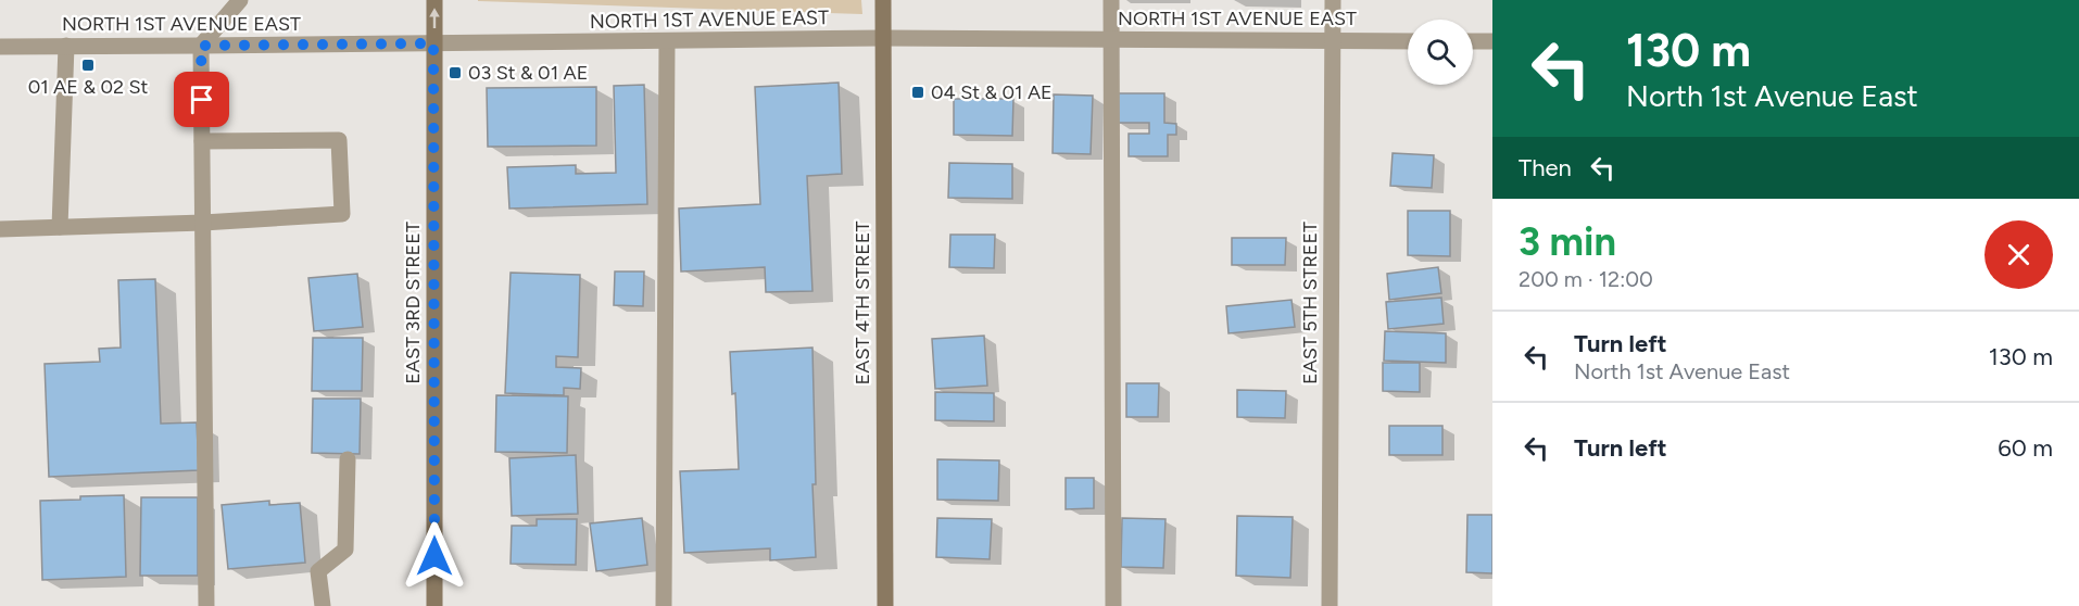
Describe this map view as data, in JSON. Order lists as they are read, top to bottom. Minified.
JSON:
{"streets":{"street":["NORTH 1ST AVENUE EAST","EAST 3RD STREET","EAST 4TH STREET","EAST 5TH STREET"]},"crossings":[["NORTH 1ST AVENUE EAST","EAST 3RD STREET"],["NORTH 1ST AVENUE EAST","EAST 4TH STREET"],["NORTH 1ST AVENUE EAST","EAST 5TH STREET"]],"places":{"transit":["01 AE & 02 St","03 St & 01 AE","04 St & 01 AE"]},"page":{"turn":["130 m","North 1st Avenue East"],"then":"Then","heading":["3 min","200 m · 12:00"],"list":[{"name":"Turn left","note":"North 1st Avenue East","value":"130 m"},{"name":"Turn left","value":"60 m"}]}}
